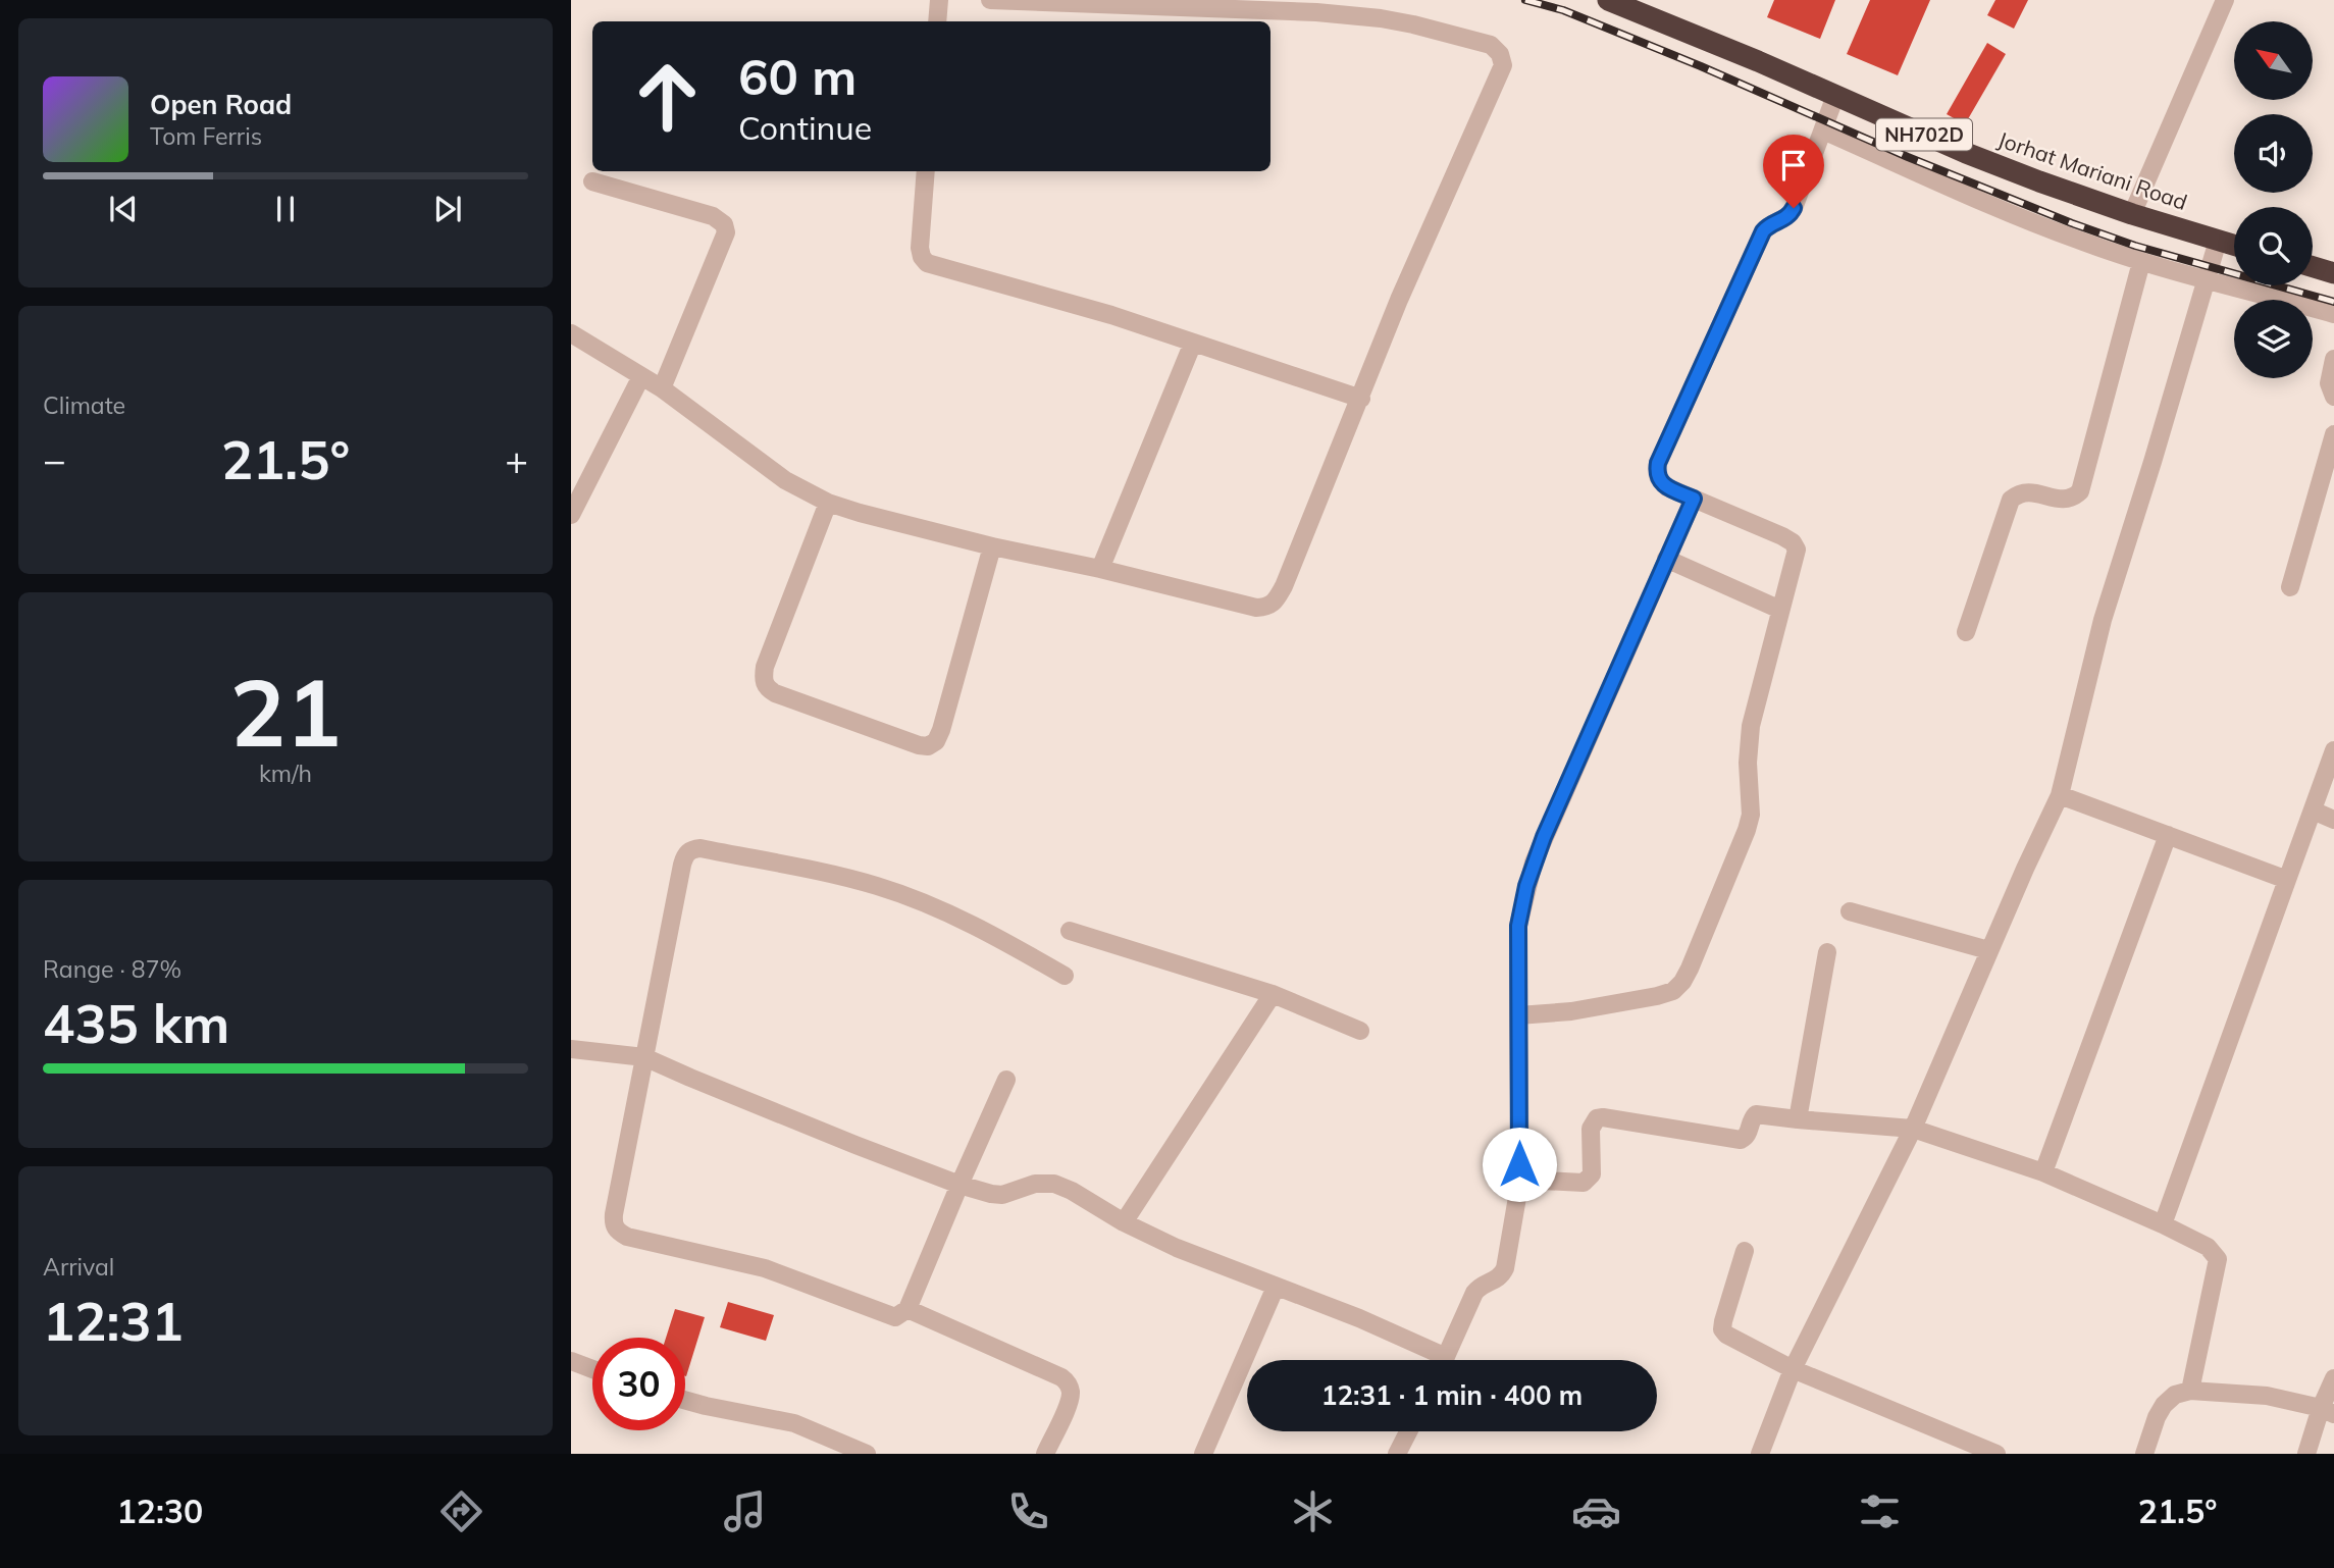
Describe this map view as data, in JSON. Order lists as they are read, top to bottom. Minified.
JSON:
{"streets":{"highway":["NH702D","Jorhat Mariani Road"]},"north":"top left","page":{"turn":["60 m","Continue"],"song":["Open Road","Tom Ferris"],"tile":["Climate",["21","km/h"],["Range · 87%","435 km"],["Arrival","12:31"]],"heat":["−","21.5°","+"],"limit":"30","trip":"12:31 · 1 min · 400 m","tabs":["12:30","21.5°"]}}
